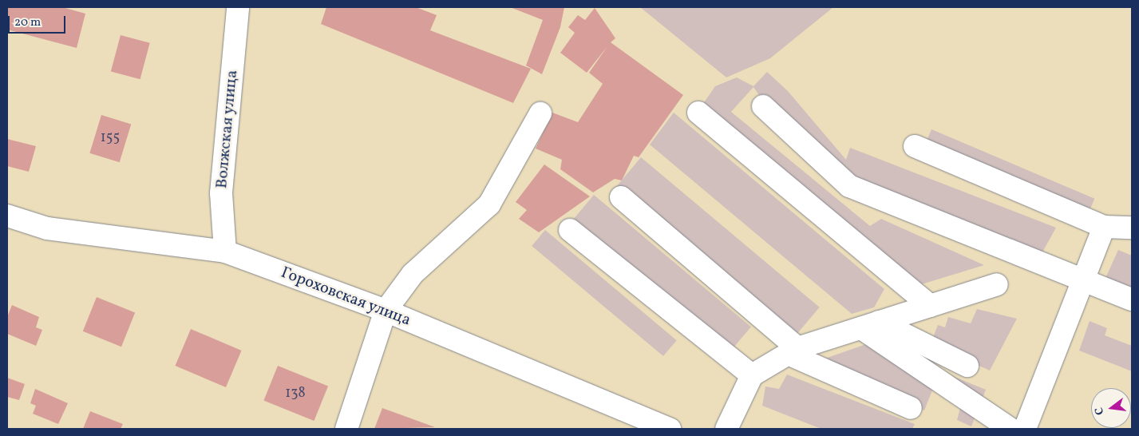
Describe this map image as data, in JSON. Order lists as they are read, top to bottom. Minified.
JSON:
{"streets":{"street":["Волжская улица","Гороховская улица"]},"crossings":[["Волжская улица","Гороховская улица"]],"house_numbers":["155","138"],"scale_bar":"20 m","north":"left"}
